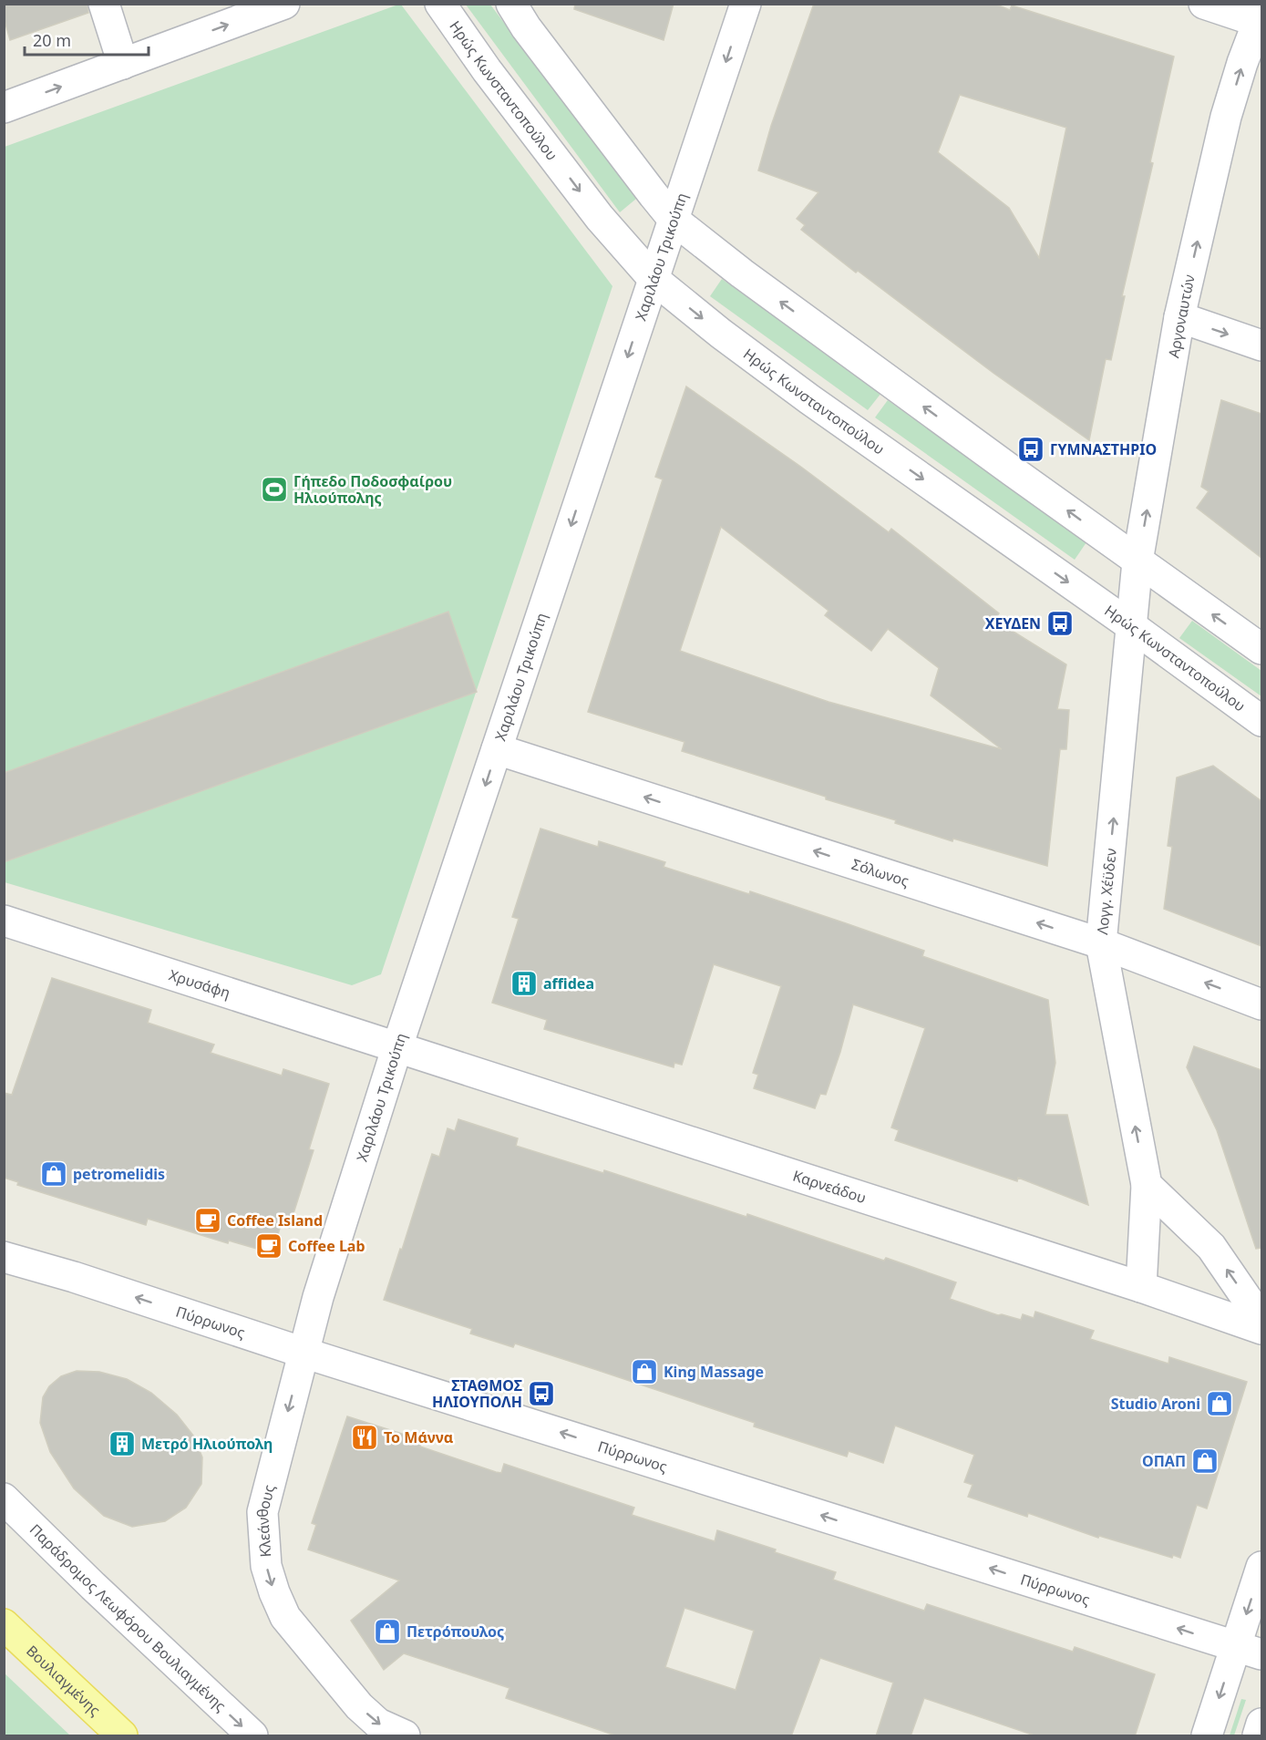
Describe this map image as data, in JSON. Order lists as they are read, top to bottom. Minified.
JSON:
{"streets":{"main road":["Βουλιαγμένης"],"street":["Ηρώς Κωνσταντοπούλου","Χαριλάου Τρικούπη","Αργοναυτών","Σόλωνος","Λογγ. Χέϋδεν","Χρυσάφη","Καρνεάδου","Πύρρωνος","Κλεάνθους","Παράδρομος Λεωφόρου Βουλιαγμένης"]},"crossings":[["Ηρώς Κωνσταντοπούλου","Χαριλάου Τρικούπη"],["Ηρώς Κωνσταντοπούλου","Αργοναυτών"],["Ηρώς Κωνσταντοπούλου","Λογγ. Χέϋδεν"],["Χαριλάου Τρικούπη","Σόλωνος"],["Χαριλάου Τρικούπη","Χρυσάφη"],["Χαριλάου Τρικούπη","Καρνεάδου"],["Χαριλάου Τρικούπη","Πύρρωνος"],["Χαριλάου Τρικούπη","Κλεάνθους"],["Αργοναυτών","Λογγ. Χέϋδεν"],["Σόλωνος","Λογγ. Χέϋδεν"],["Λογγ. Χέϋδεν","Καρνεάδου"],["Χρυσάφη","Καρνεάδου"],["Πύρρωνος","Κλεάνθους"]],"one_way":["Χαριλάου Τρικούπη","Αργοναυτών","Σόλωνος","Λογγ. Χέϋδεν","Πύρρωνος","Κλεάνθους","Παράδρομος Λεωφόρου Βουλιαγμένης"],"places":{"bus stop":["ΓΥΜΝΑΣΤΗΡΙΟ","ΧΕΥΔΕΝ","ΣΤΑΘΜΟΣ ΗΛΙΟΥΠΟΛΗ"],"sports":["Γήπεδο Ποδοσφαίρου Ηλιούπολης"],"building":["affidea","Μετρό Ηλιούπολη"],"shop":["petromelidis","King Massage","Studio Aroni","ΟΠΑΠ","Πετρόπουλος"],"cafe":["Coffee Island","Coffee Lab"],"restaurant":["Το Μάννα"]},"scale_bar":"20 m"}
